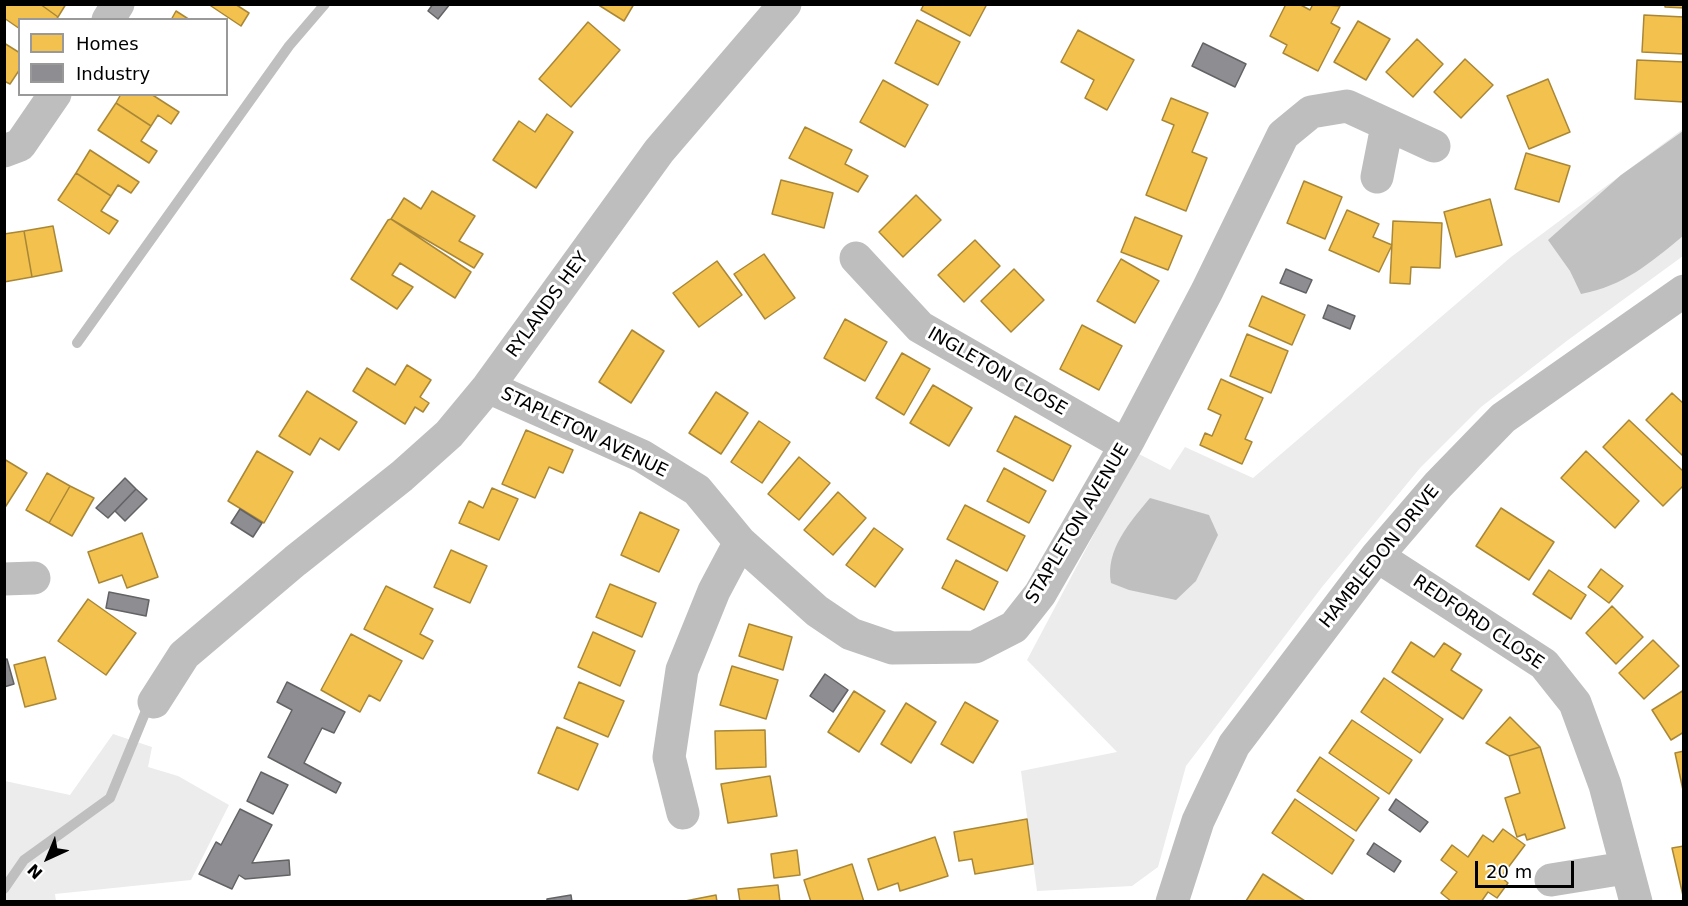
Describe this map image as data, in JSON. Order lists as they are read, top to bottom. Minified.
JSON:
{"streets":{"street":["RYLANDS HEY","INGLETON CLOSE","STAPLETON AVENUE","HAMBLEDON DRIVE","REDFORD CLOSE"]},"crossings":[["RYLANDS HEY","STAPLETON AVENUE"],["INGLETON CLOSE","STAPLETON AVENUE"],["HAMBLEDON DRIVE","REDFORD CLOSE"]],"legend":["Homes","Industry"],"scale_bar":"20 m","north":"bottom left"}
